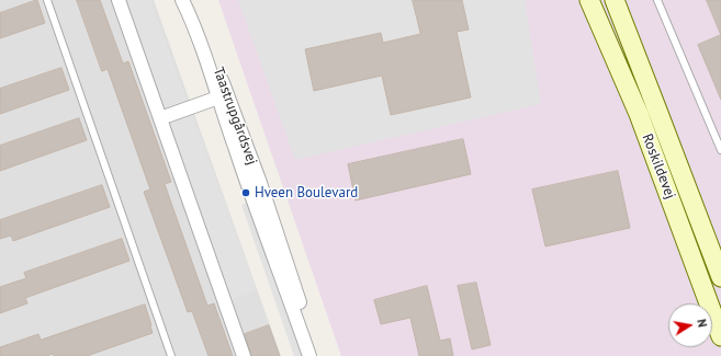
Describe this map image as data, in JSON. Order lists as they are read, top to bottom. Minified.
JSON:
{"streets":{"main road":["Roskildevej"],"street":["Taastrupgårdsvej"]},"places":["Hveen Boulevard"],"north":"right"}
